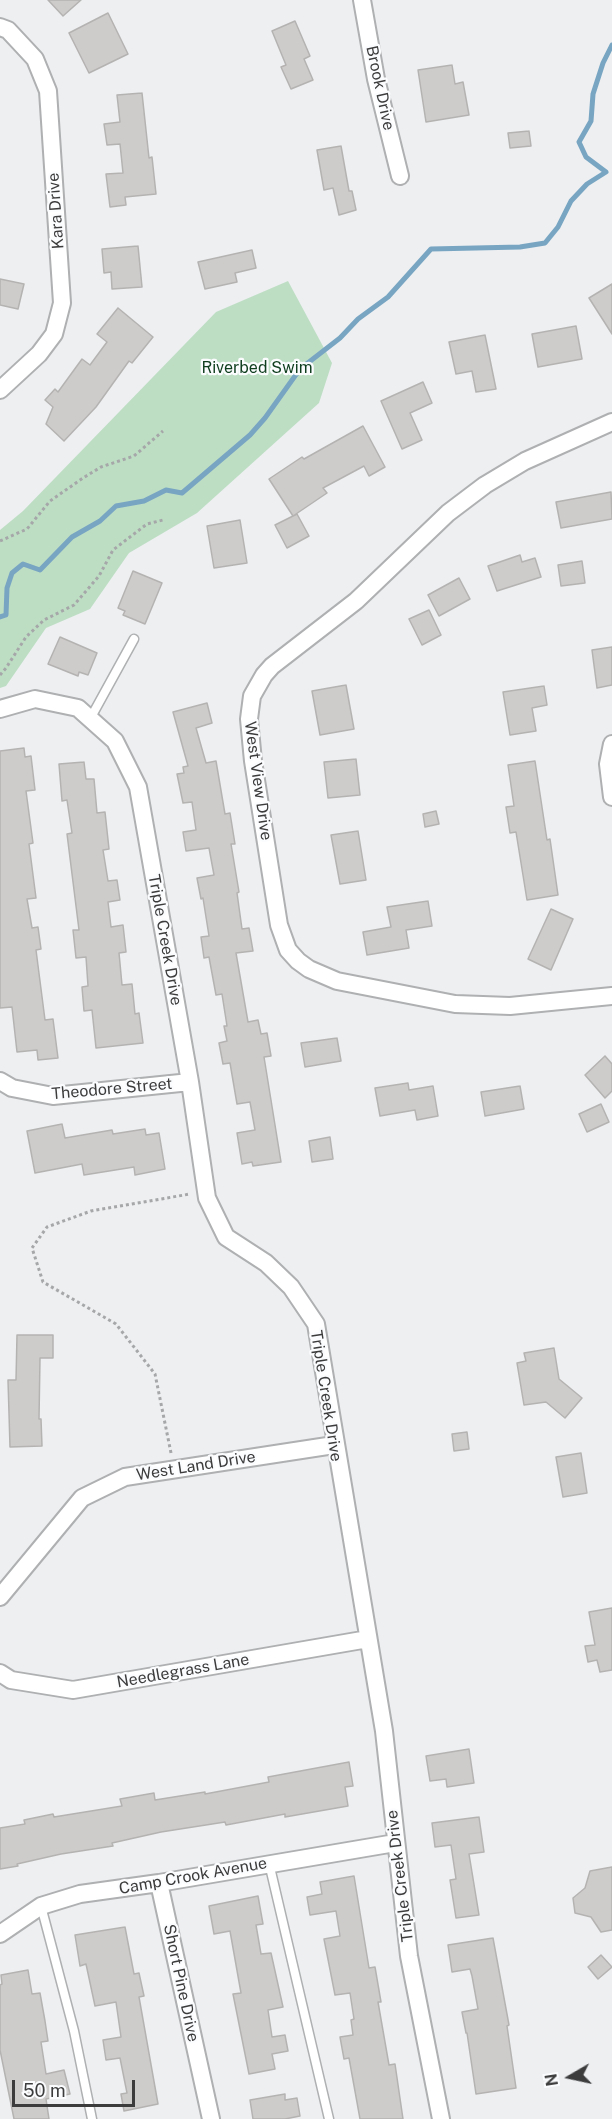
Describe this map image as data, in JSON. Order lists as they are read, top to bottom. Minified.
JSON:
{"streets":{"street":["Brook Drive","Kara Drive","West View Drive","Triple Creek Drive","Theodore Street","West Land Drive","Needlegrass Lane","Camp Crook Avenue","Short Pine Drive"]},"crossings":[["Triple Creek Drive","Theodore Street"],["Triple Creek Drive","West Land Drive"],["Triple Creek Drive","Needlegrass Lane"],["Triple Creek Drive","Camp Crook Avenue"],["Camp Crook Avenue","Short Pine Drive"]],"parks":["Riverbed Swim"],"scale_bar":"50 m","north":"left"}
